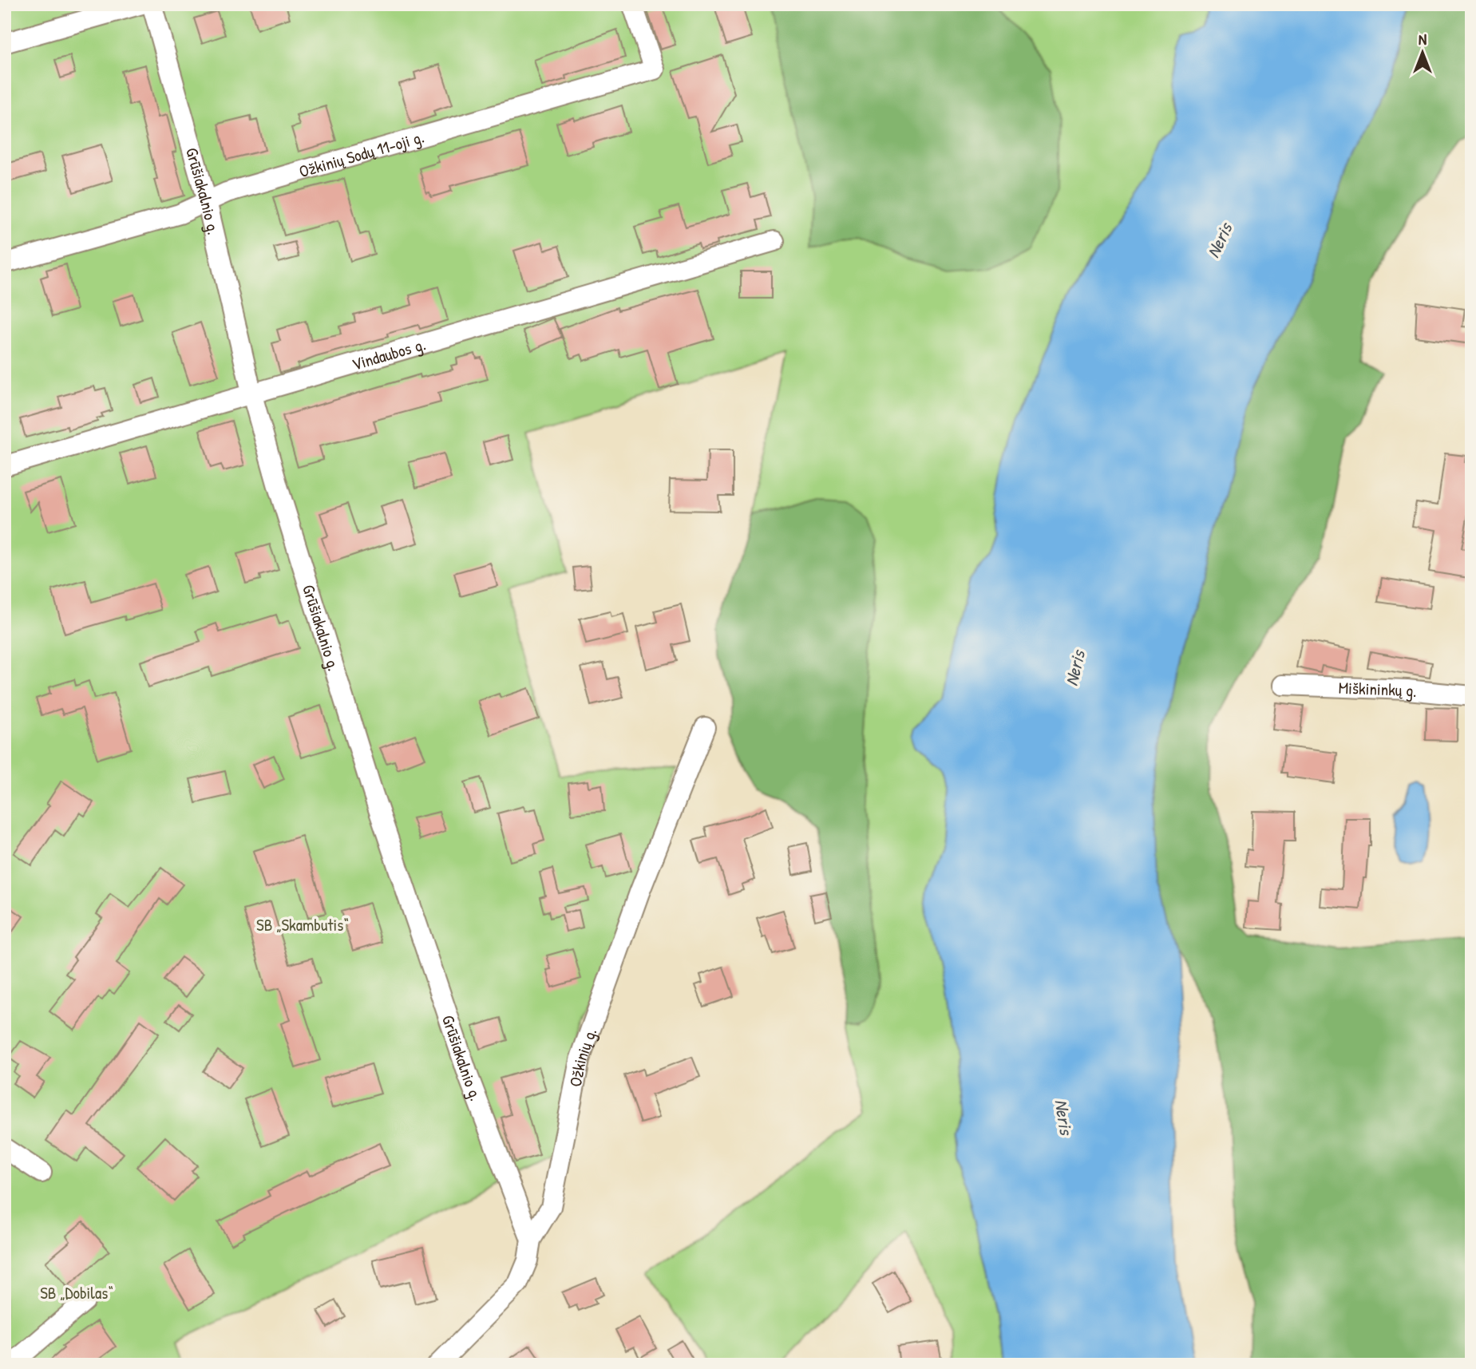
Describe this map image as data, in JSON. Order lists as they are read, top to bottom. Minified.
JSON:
{"streets":{"street":["Ožkinių Sodų 11-oji g.","Grūšiakalnio g.","Vindaubos g.","Miškininkų g.","Ožkinių g."]},"crossings":[["Ožkinių Sodų 11-oji g.","Grūšiakalnio g."],["Grūšiakalnio g.","Vindaubos g."],["Grūšiakalnio g.","Ožkinių g."]],"water":["Neris"],"parks":["SB „Skambutis“","SB „Dobilas“"],"north":"top"}
